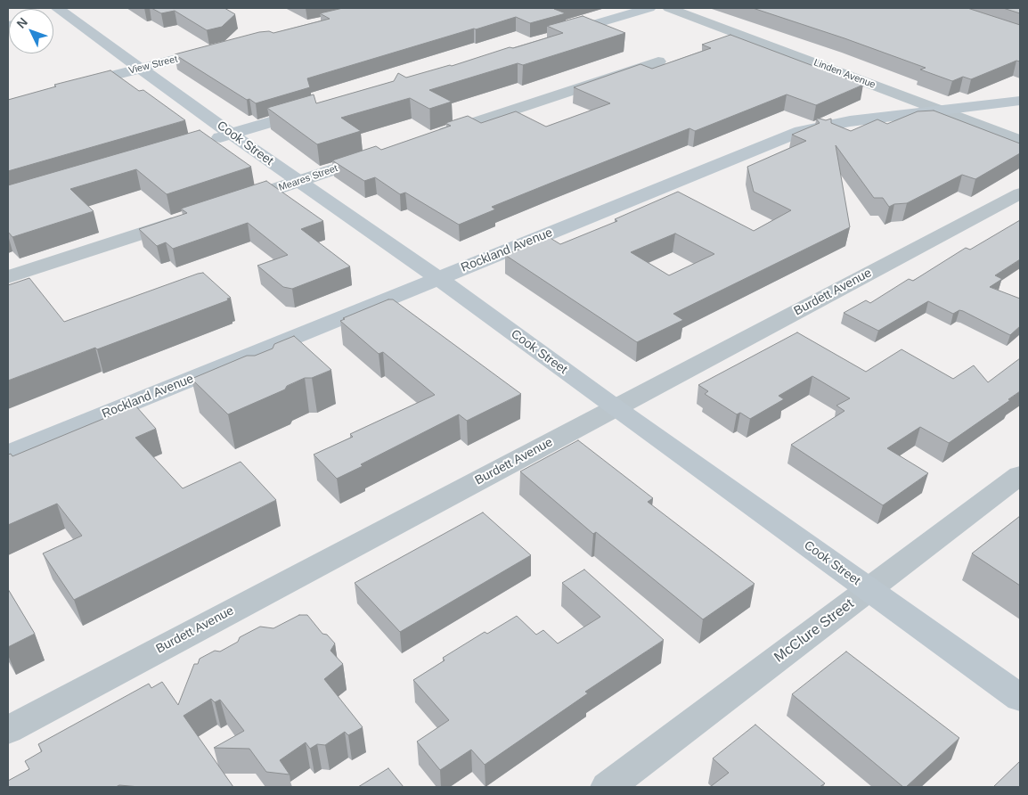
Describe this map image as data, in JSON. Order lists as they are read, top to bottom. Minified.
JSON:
{"streets":{"main road":["View Street","Cook Street","Rockland Avenue"],"street":["Linden Avenue","Meares Street","Burdett Avenue","McClure Street"]},"crossings":[["View Street","Cook Street"],["Linden Avenue","Rockland Avenue"],["Cook Street","Meares Street"],["Cook Street","Rockland Avenue"],["Cook Street","Burdett Avenue"],["Cook Street","McClure Street"]],"north":"top left"}
